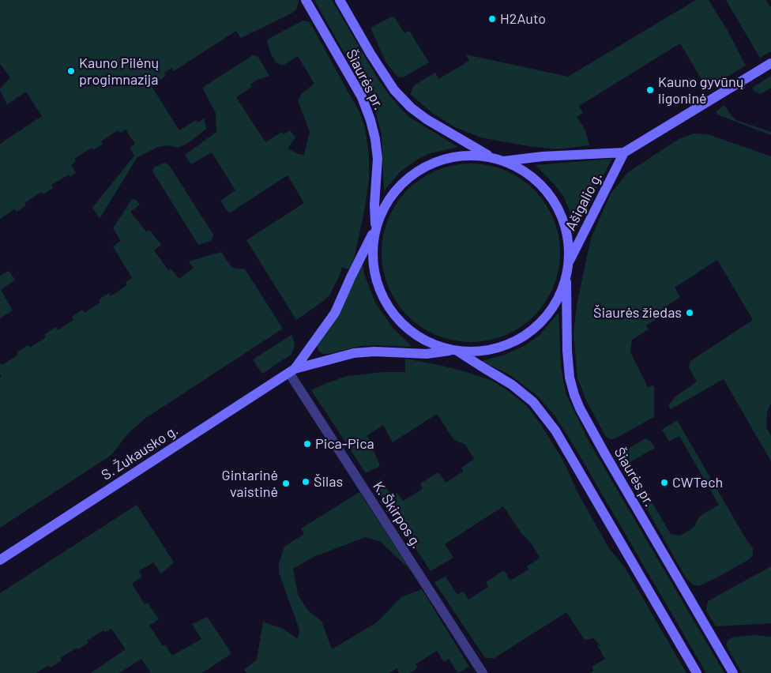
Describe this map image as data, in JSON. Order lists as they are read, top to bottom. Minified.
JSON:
{"streets":{"main road":["Šiaurės pr.","Ašigalio g.","S. Žukausko g."],"street":["K. Škirpos g."]},"crossings":[["Šiaurės pr.","S. Žukausko g."],["S. Žukausko g.","K. Škirpos g."]],"places":["H2Auto","Kauno Pilėnų progimnazija","Kauno gyvūnų ligoninė","Šiaurės žiedas","Pica-Pica","Šilas","CWTech","Gintarinė vaistinė"]}
